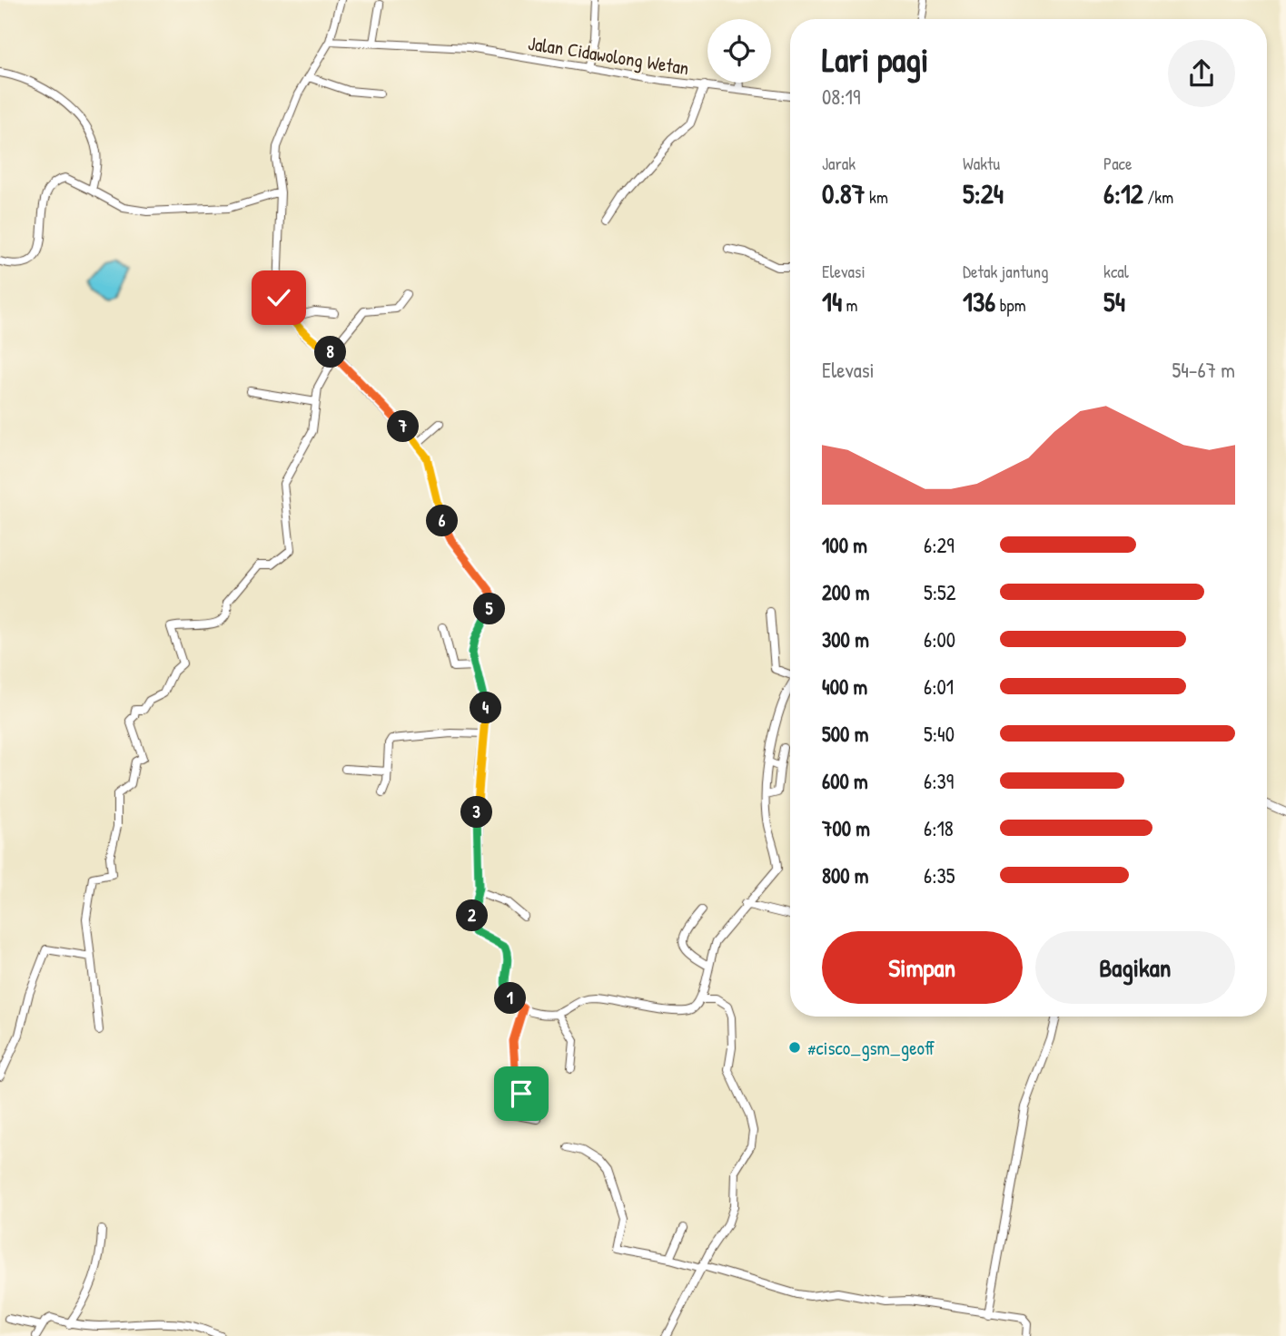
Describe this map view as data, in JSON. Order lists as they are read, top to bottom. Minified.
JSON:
{"streets":{"street":["Jalan Cidawolong Wetan"]},"places":["#cisco_gsm_geoff"],"page":{"heading":["Lari pagi","08:19"],"stats":[["Jarak","0.87 km"],["Waktu","5:24"],["Pace","6:12 /km"],["Elevasi","14 m"],["Detak jantung","136 bpm"],["kcal","54"]],"pins":["8","7","6","5","4","3","2","1"],"chart":["Elevasi","54–67 m"],"list":[{"name":"100 m","note":"6:29"},{"name":"200 m","note":"5:52"},{"name":"300 m","note":"6:00"},{"name":"400 m","note":"6:01"},{"name":"500 m","note":"5:40"},{"name":"600 m","note":"6:39"},{"name":"700 m","note":"6:18"},{"name":"800 m","note":"6:35"}],"buttons":["Simpan","Bagikan"]}}
